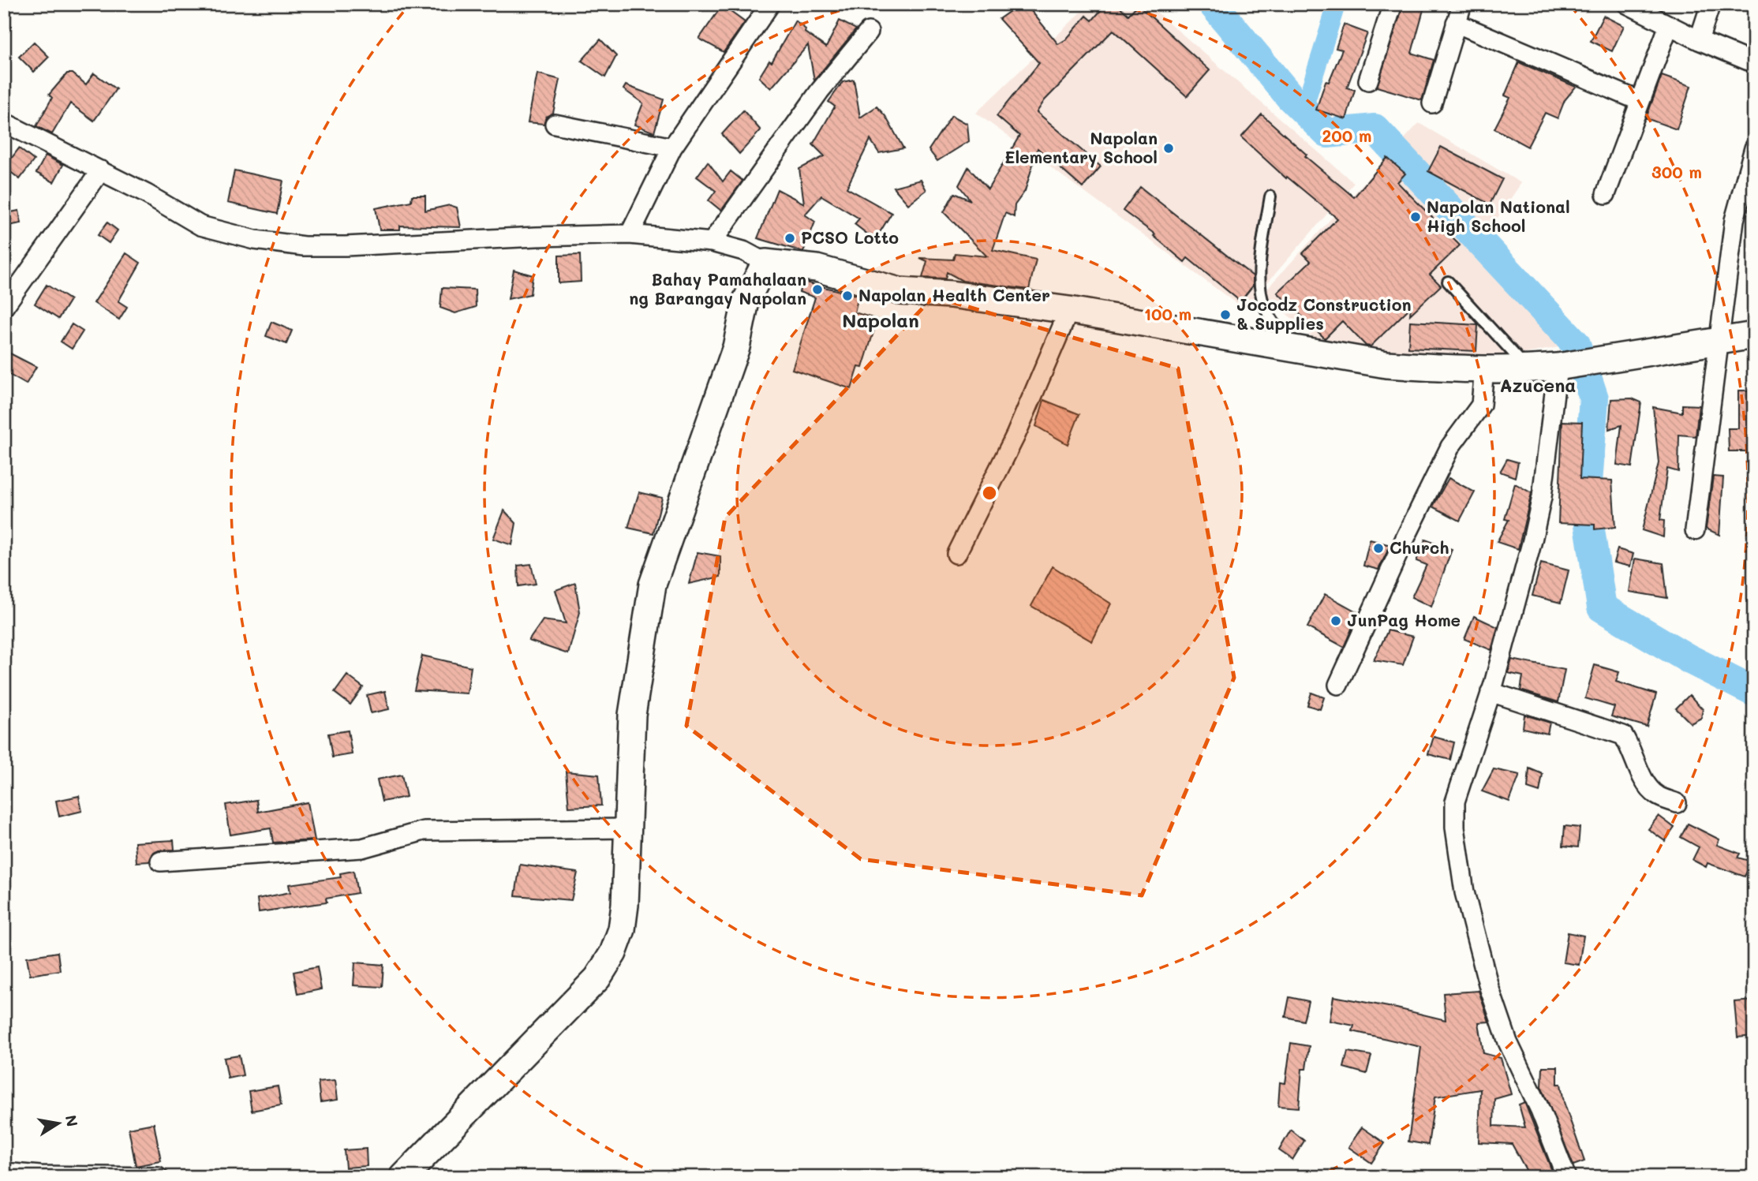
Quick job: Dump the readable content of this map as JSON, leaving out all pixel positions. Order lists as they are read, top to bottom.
{
  "districts": ["Napolan", "Azucena"],
  "places": [
    "Napolan Elementary School",
    "Napolan National High School",
    "PCSO Lotto",
    "Bahay Pamahalaan ng Barangay Napolan",
    "Napolan Health Center",
    "Jocodz Construction & Supplies",
    "Church",
    "JunPag Home"
  ],
  "north": "right",
  "rings": ["200 m", "300 m", "100 m"]
}
